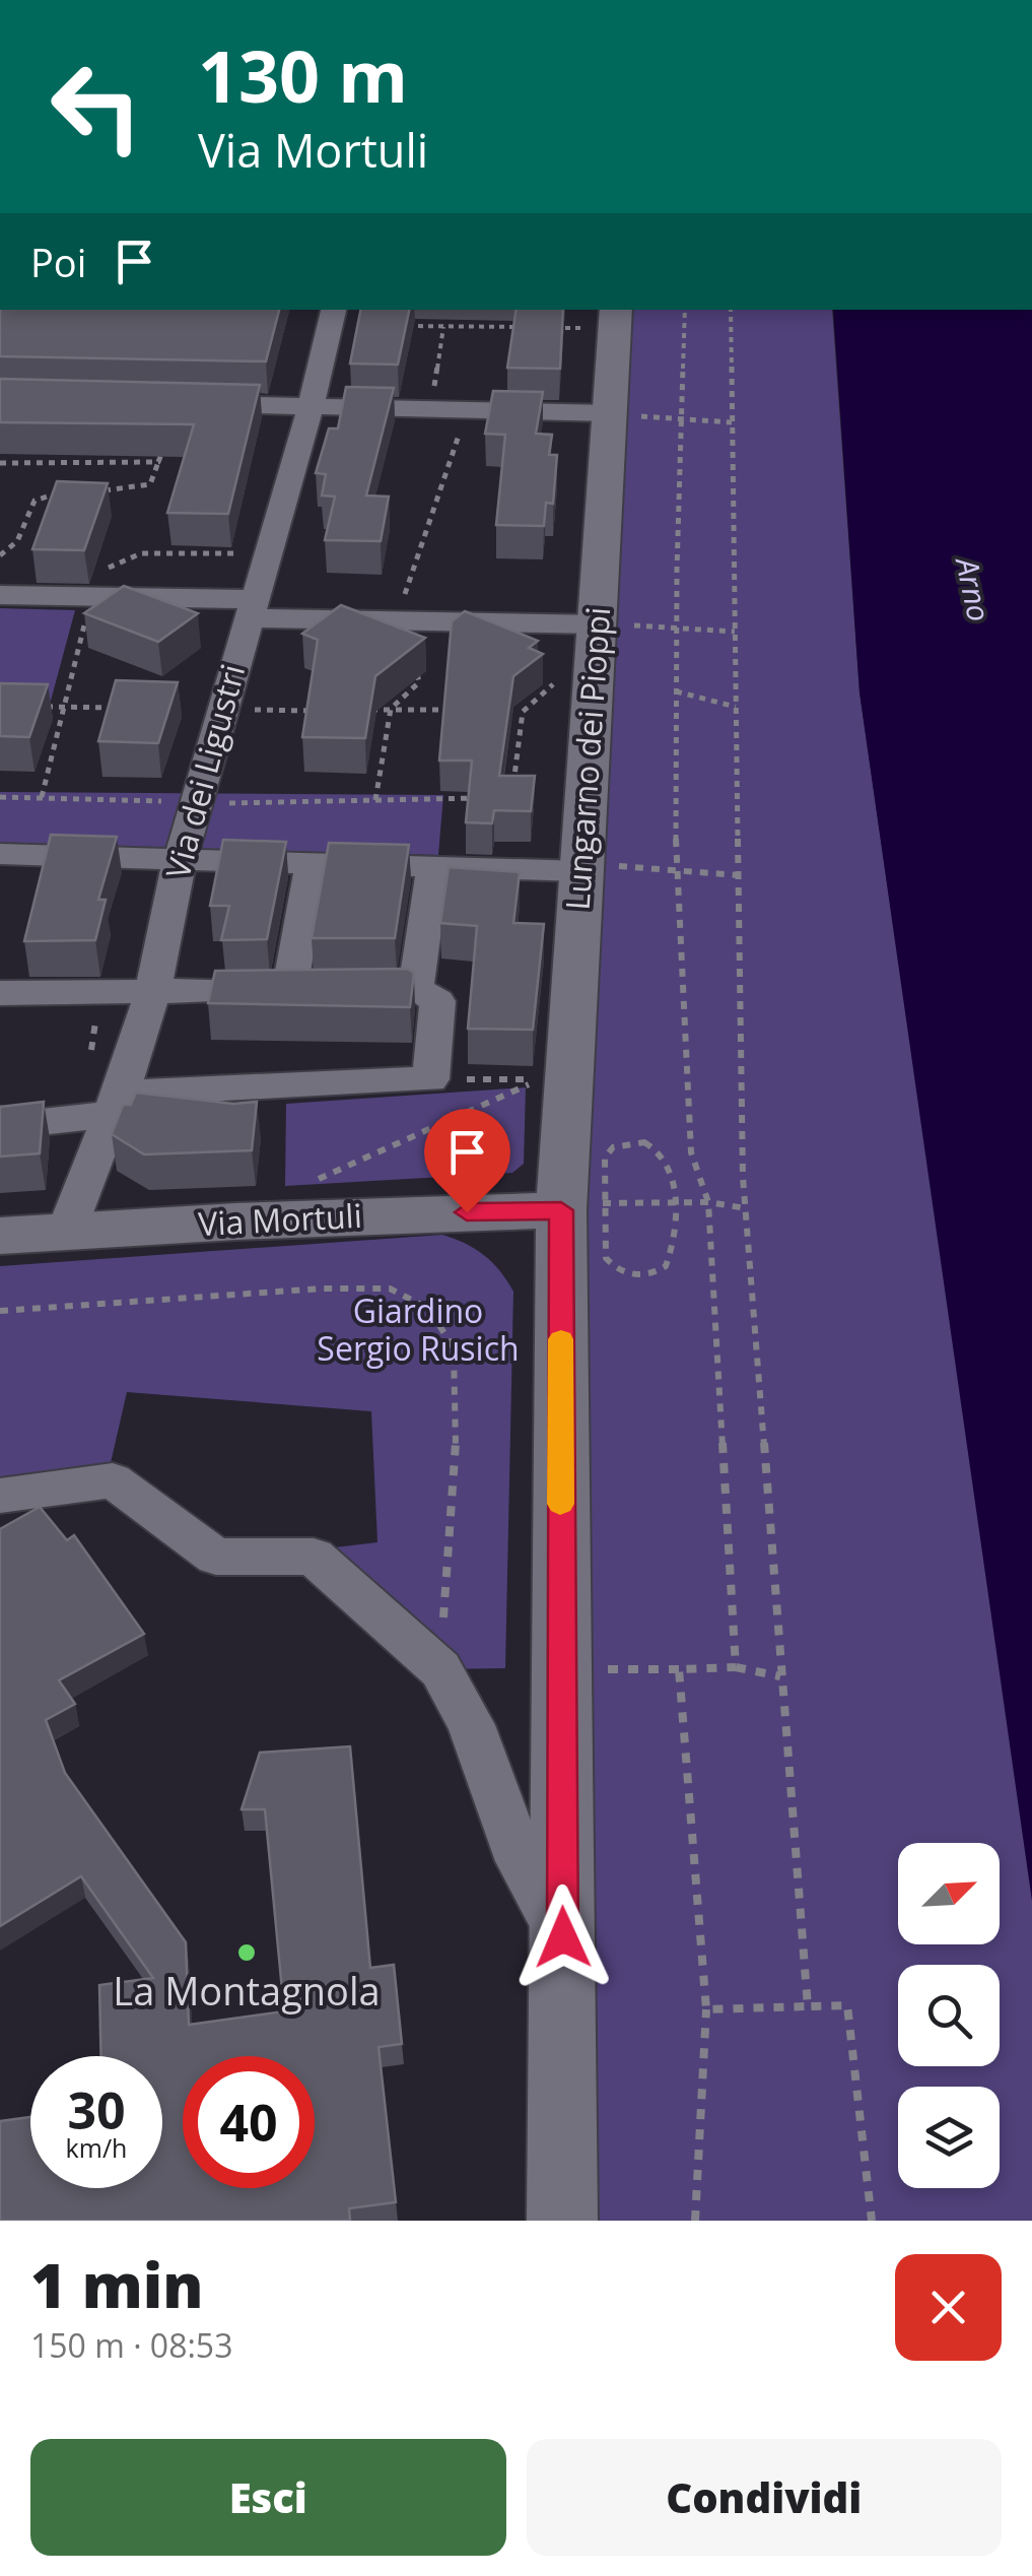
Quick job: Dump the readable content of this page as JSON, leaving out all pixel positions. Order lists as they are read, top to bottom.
{
  "streets": {
    "street": ["Lungarno dei Pioppi", "Via dei Ligustri", "Via Mortuli"]
  },
  "crossings": [
    ["Lungarno dei Pioppi", "Via Mortuli"],
    ["Via dei Ligustri", "Via Mortuli"]
  ],
  "water": ["Arno"],
  "parks": ["Giardino Sergio Rusich"],
  "places": ["La Montagnola"],
  "north": "top right",
  "page": {
    "turn": ["130 m", "Via Mortuli"],
    "then": "Poi",
    "speed": "30 km/h",
    "limit": "40",
    "heading": ["1 min", "150 m · 08:53"],
    "buttons": ["Esci", "Condividi"]
  }
}
